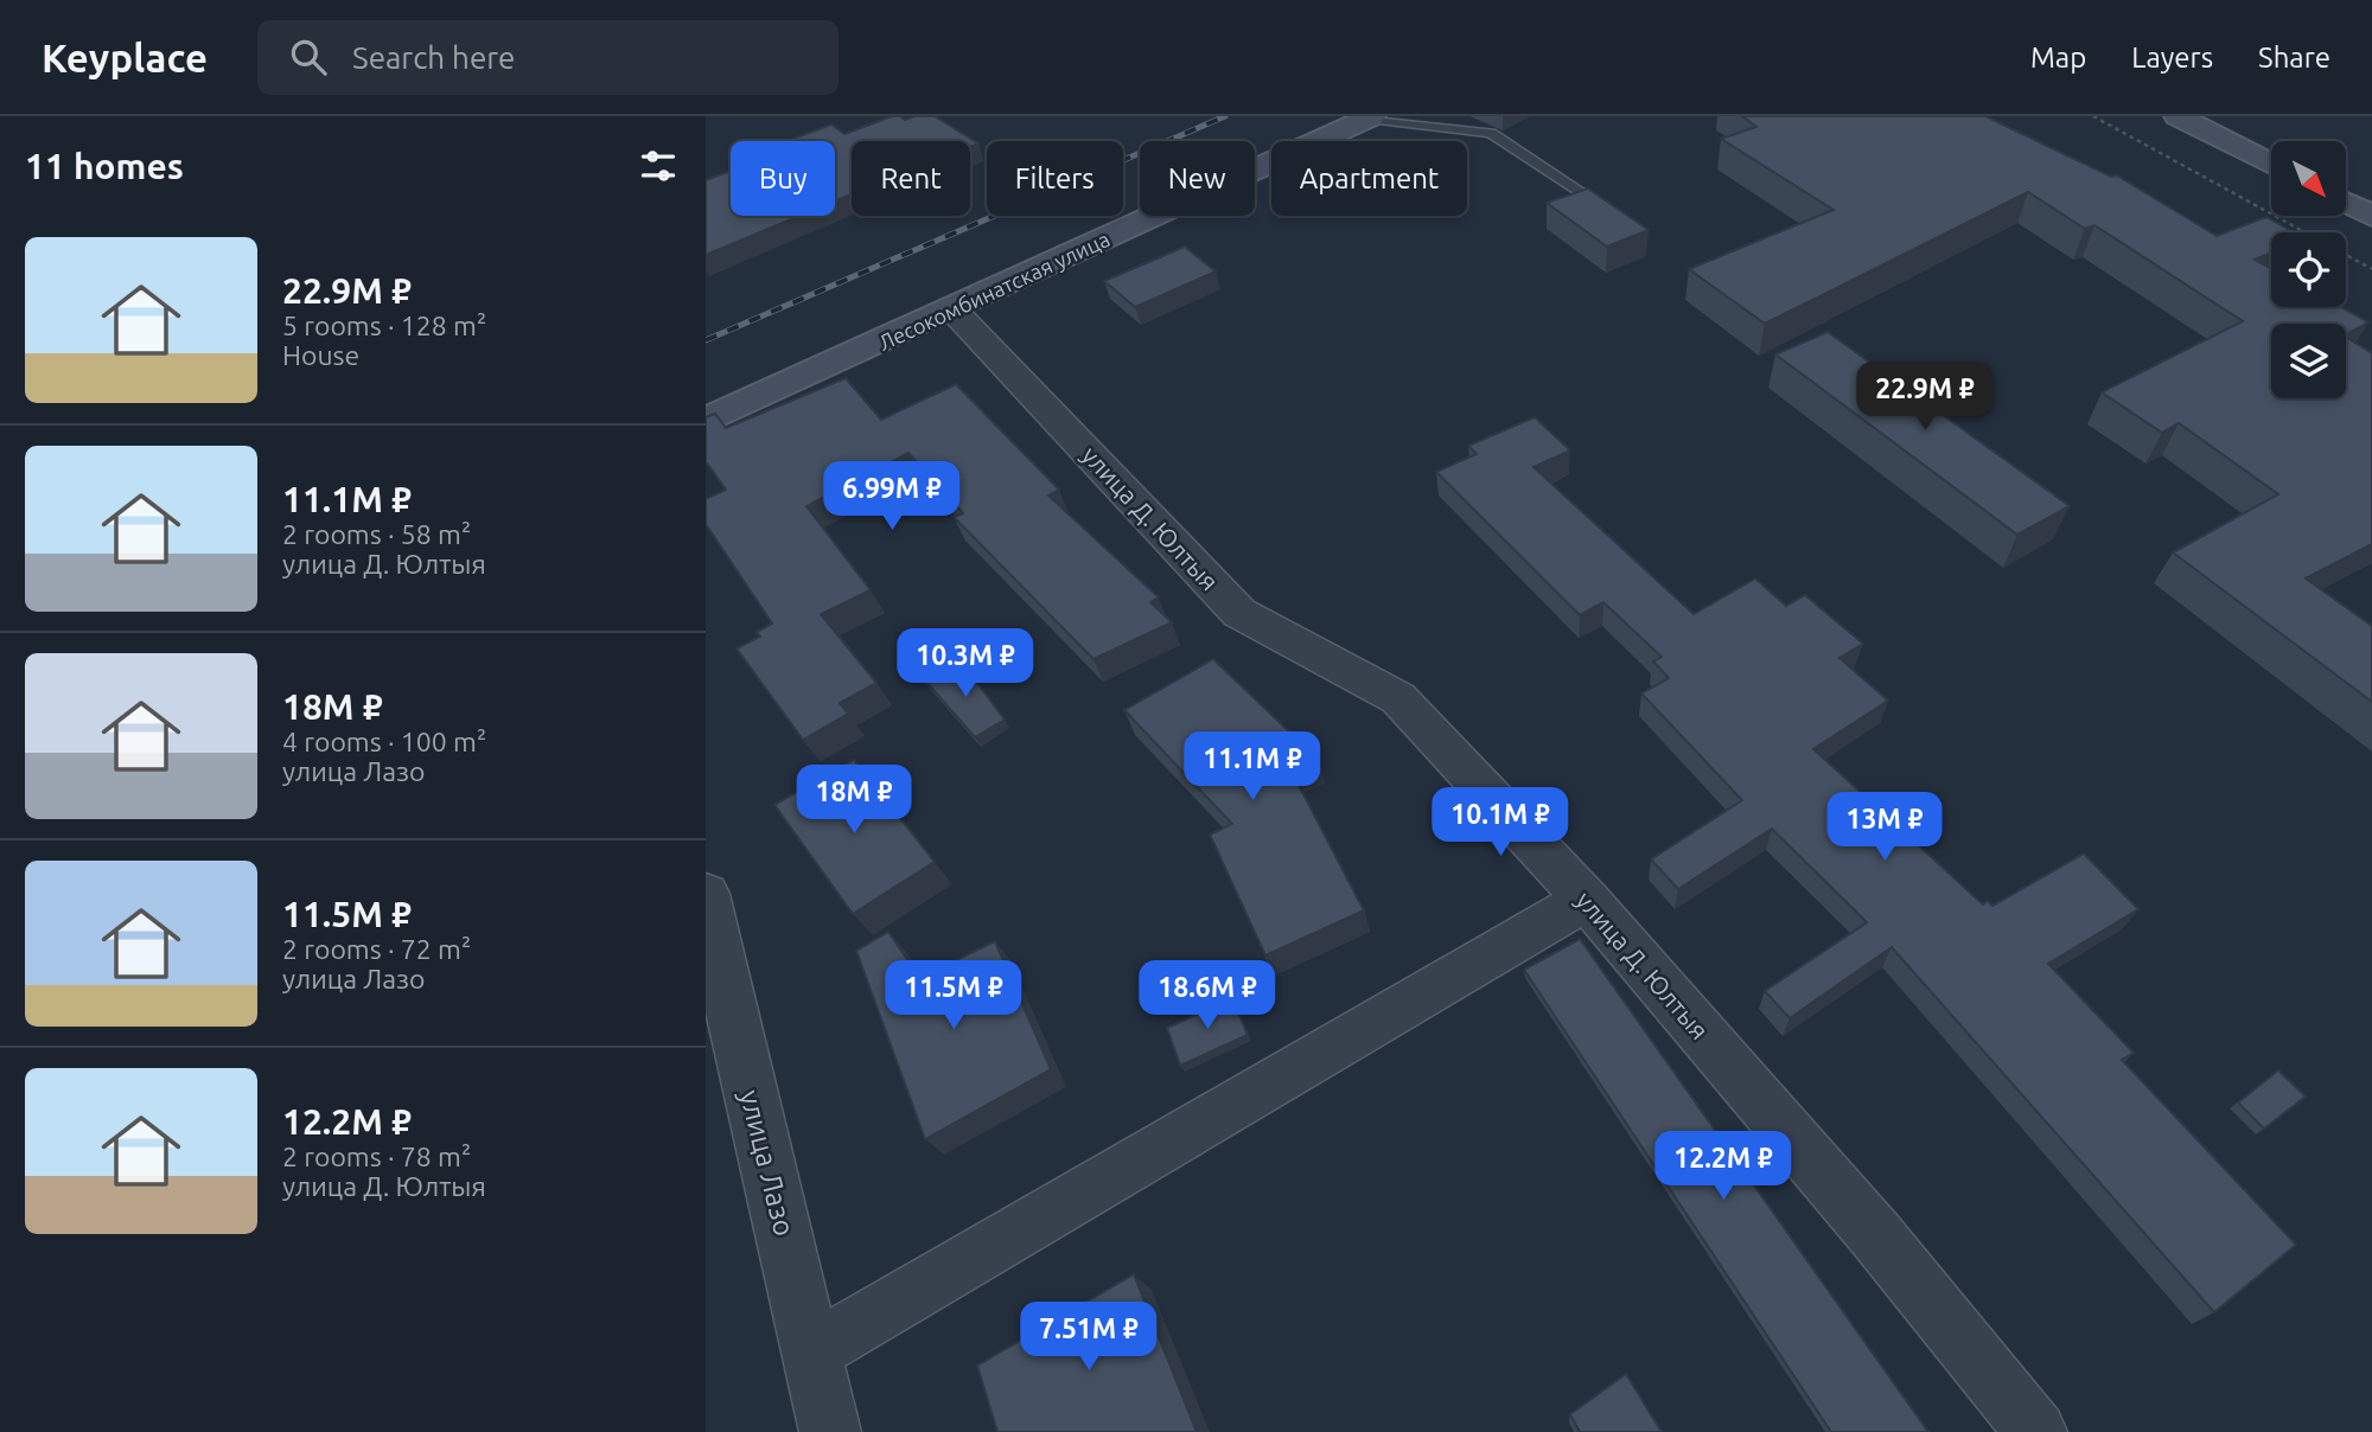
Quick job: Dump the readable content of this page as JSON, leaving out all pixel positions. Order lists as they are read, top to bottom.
{
  "streets": {
    "main road": ["Лесокомбинатская улица"],
    "street": ["улица Д. Юлтыя", "улица Лазо"]
  },
  "crossings": [
    ["Лесокомбинатская улица", "улица Д. Юлтыя"]
  ],
  "north": "bottom right",
  "page": {
    "header": "Keyplace",
    "search": "Search here",
    "nav": ["Map", "Layers", "Share"],
    "heading": "11 homes",
    "chip": [
      "Buy",
      "Rent",
      "Filters",
      "New",
      "Apartment"
    ],
    "list": [
      {
        "name": "22.9M ₽",
        "note": "5 rooms · 128 m² · House"
      },
      {
        "name": "11.1M ₽",
        "note": "2 rooms · 58 m² · улица Д. Юлтыя"
      },
      {
        "name": "18M ₽",
        "note": "4 rooms · 100 m² · улица Лазо"
      },
      {
        "name": "11.5M ₽",
        "note": "2 rooms · 72 m² · улица Лазо"
      },
      {
        "name": "12.2M ₽",
        "note": "2 rooms · 78 m² · улица Д. Юлтыя"
      }
    ],
    "price": [
      "22.9M ₽",
      "6.99M ₽",
      "10.3M ₽",
      "11.1M ₽",
      "18M ₽",
      "10.1M ₽",
      "13M ₽",
      "11.5M ₽",
      "18.6M ₽",
      "12.2M ₽",
      "7.51M ₽"
    ]
  }
}
